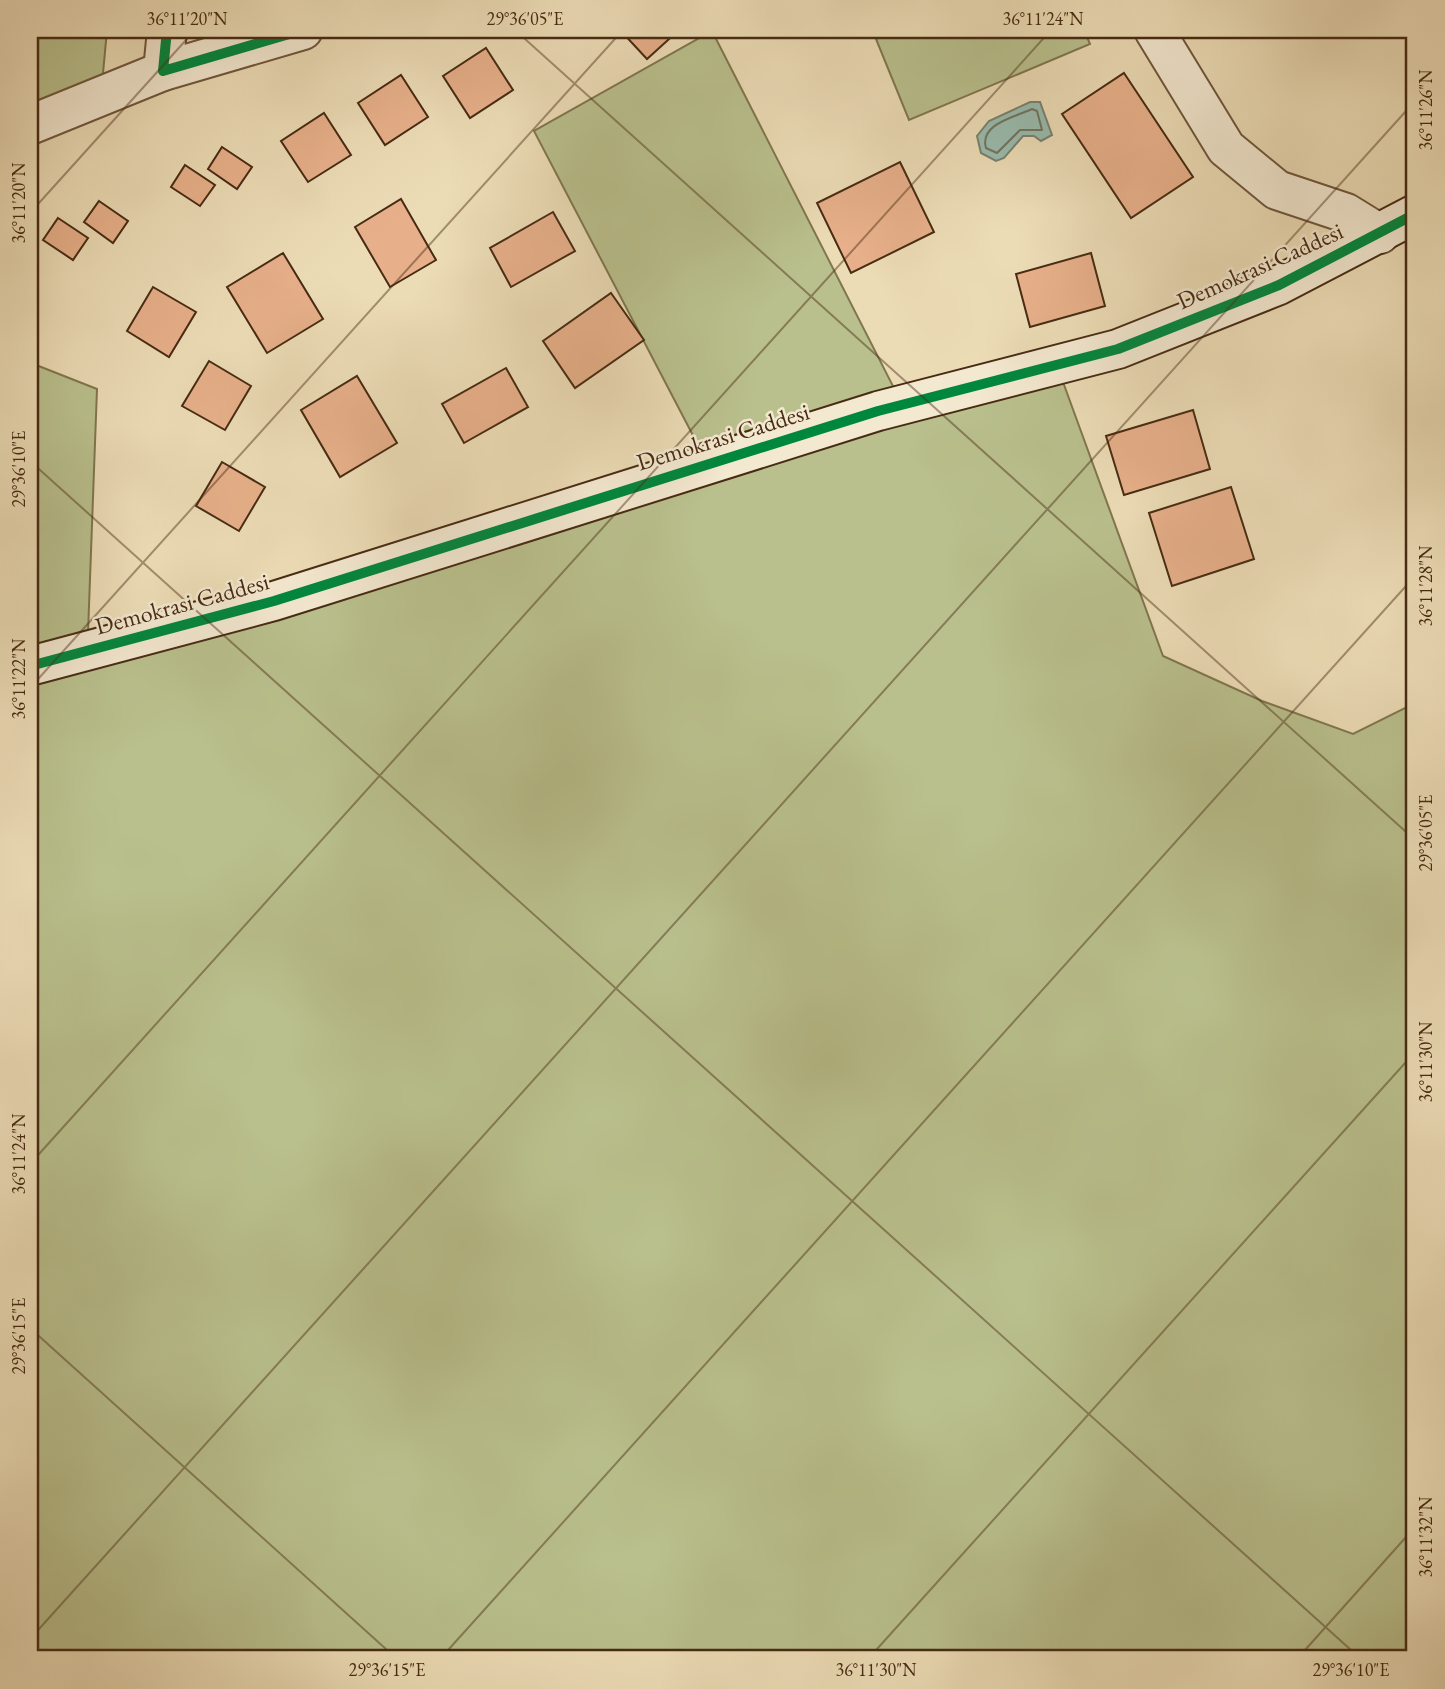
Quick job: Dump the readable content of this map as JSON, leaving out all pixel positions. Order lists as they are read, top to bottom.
{
  "streets": {
    "street": ["Demokrasi Caddesi"]
  },
  "coordinates": [
    "36°11'20\"N",
    "29°36'05\"E",
    "36°11'24\"N",
    "36°11'26\"N",
    "29°36'10\"E",
    "36°11'28\"N",
    "36°11'22\"N",
    "36°11'30\"N",
    "29°36'15\"E",
    "36°11'32\"N"
  ]
}
